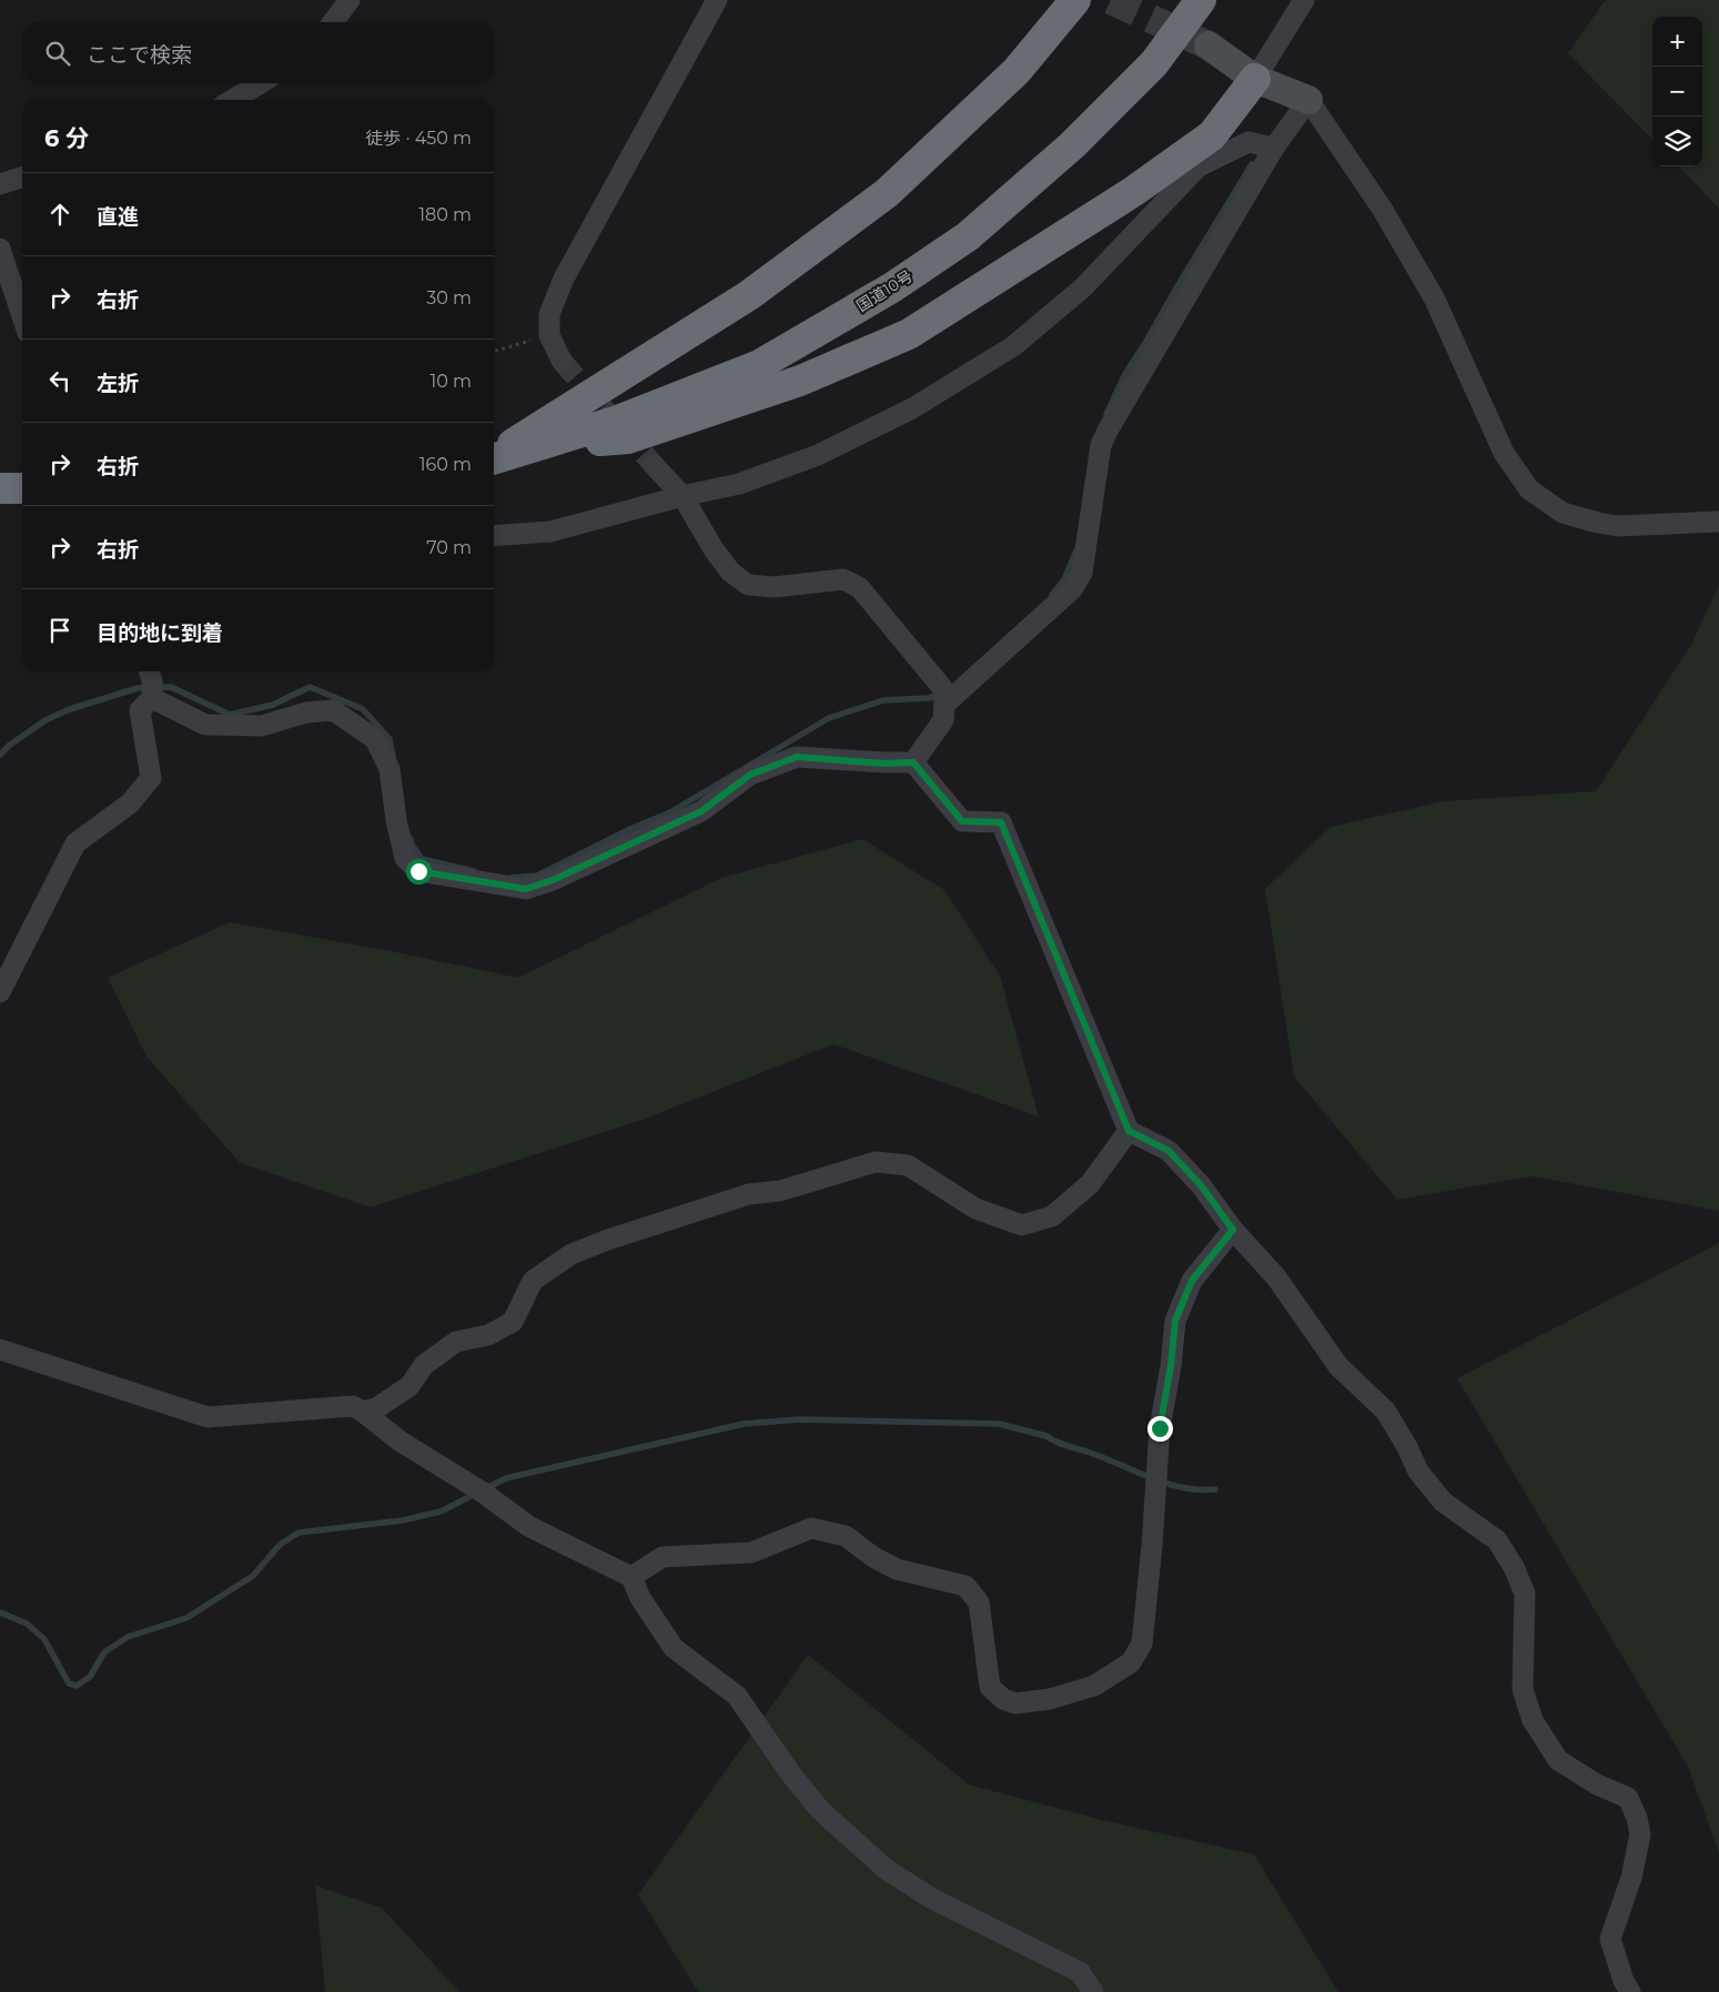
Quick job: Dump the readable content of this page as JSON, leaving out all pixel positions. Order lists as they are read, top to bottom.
{
  "streets": {
    "highway": ["国道10号"]
  },
  "page": {
    "map_buttons": ["+", "−"],
    "search": "ここで検索",
    "heading": ["6 分", "徒歩 · 450 m"],
    "list": [
      ["直進", "180 m"],
      ["右折", "30 m"],
      ["左折", "10 m"],
      ["右折", "160 m"],
      ["右折", "70 m"],
      "目的地に到着"
    ]
  }
}
